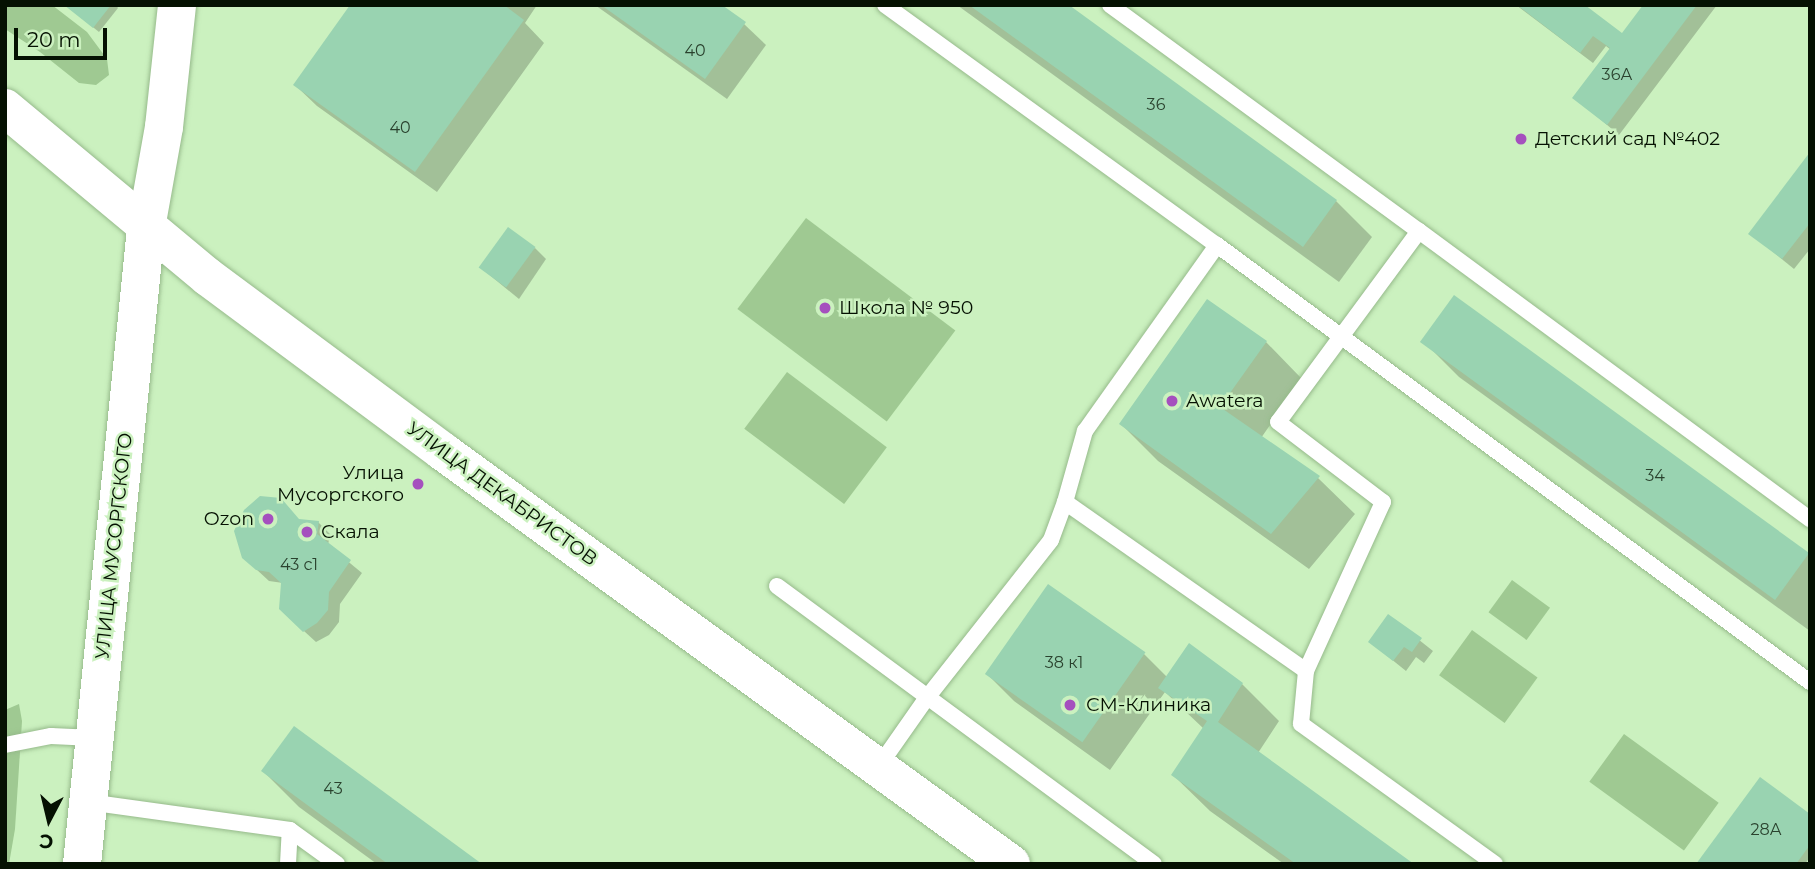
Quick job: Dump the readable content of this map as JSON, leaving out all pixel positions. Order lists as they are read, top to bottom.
{
  "streets": {
    "main road": ["УЛИЦА ДЕКАБРИСТОВ", "УЛИЦА МУСОРГСКОГО"]
  },
  "crossings": [
    ["УЛИЦА ДЕКАБРИСТОВ", "УЛИЦА МУСОРГСКОГО"]
  ],
  "places": [
    "Детский сад №402",
    "Школа № 950",
    "Awatera",
    "Улица Мусоргского",
    "Ozon",
    "Скала",
    "СМ-Клиника"
  ],
  "house_numbers": [
    "40",
    "36А",
    "36",
    "40",
    "34",
    "43 с1",
    "38 к1",
    "43",
    "28А"
  ],
  "scale_bar": "20 m",
  "north": "bottom"
}
